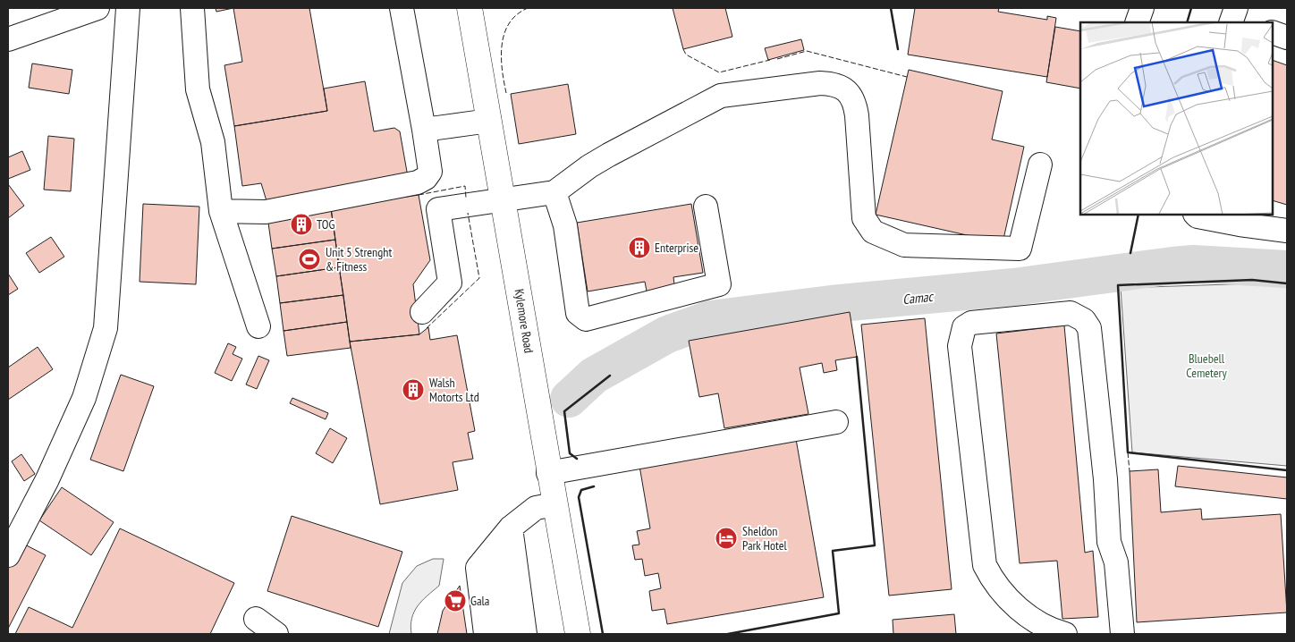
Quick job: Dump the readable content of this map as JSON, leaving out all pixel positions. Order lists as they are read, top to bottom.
{
  "streets": {
    "main road": ["Kylemore Road"]
  },
  "water": ["Camac"],
  "parks": ["Bluebell Cemetery"],
  "places": {
    "building": ["TOG", "Enterprise", "Walsh Motorts Ltd"],
    "sports": ["Unit 5 Strenght & Fitness"],
    "hotel": ["Sheldon Park Hotel"],
    "supermarket": ["Gala"]
  }
}
